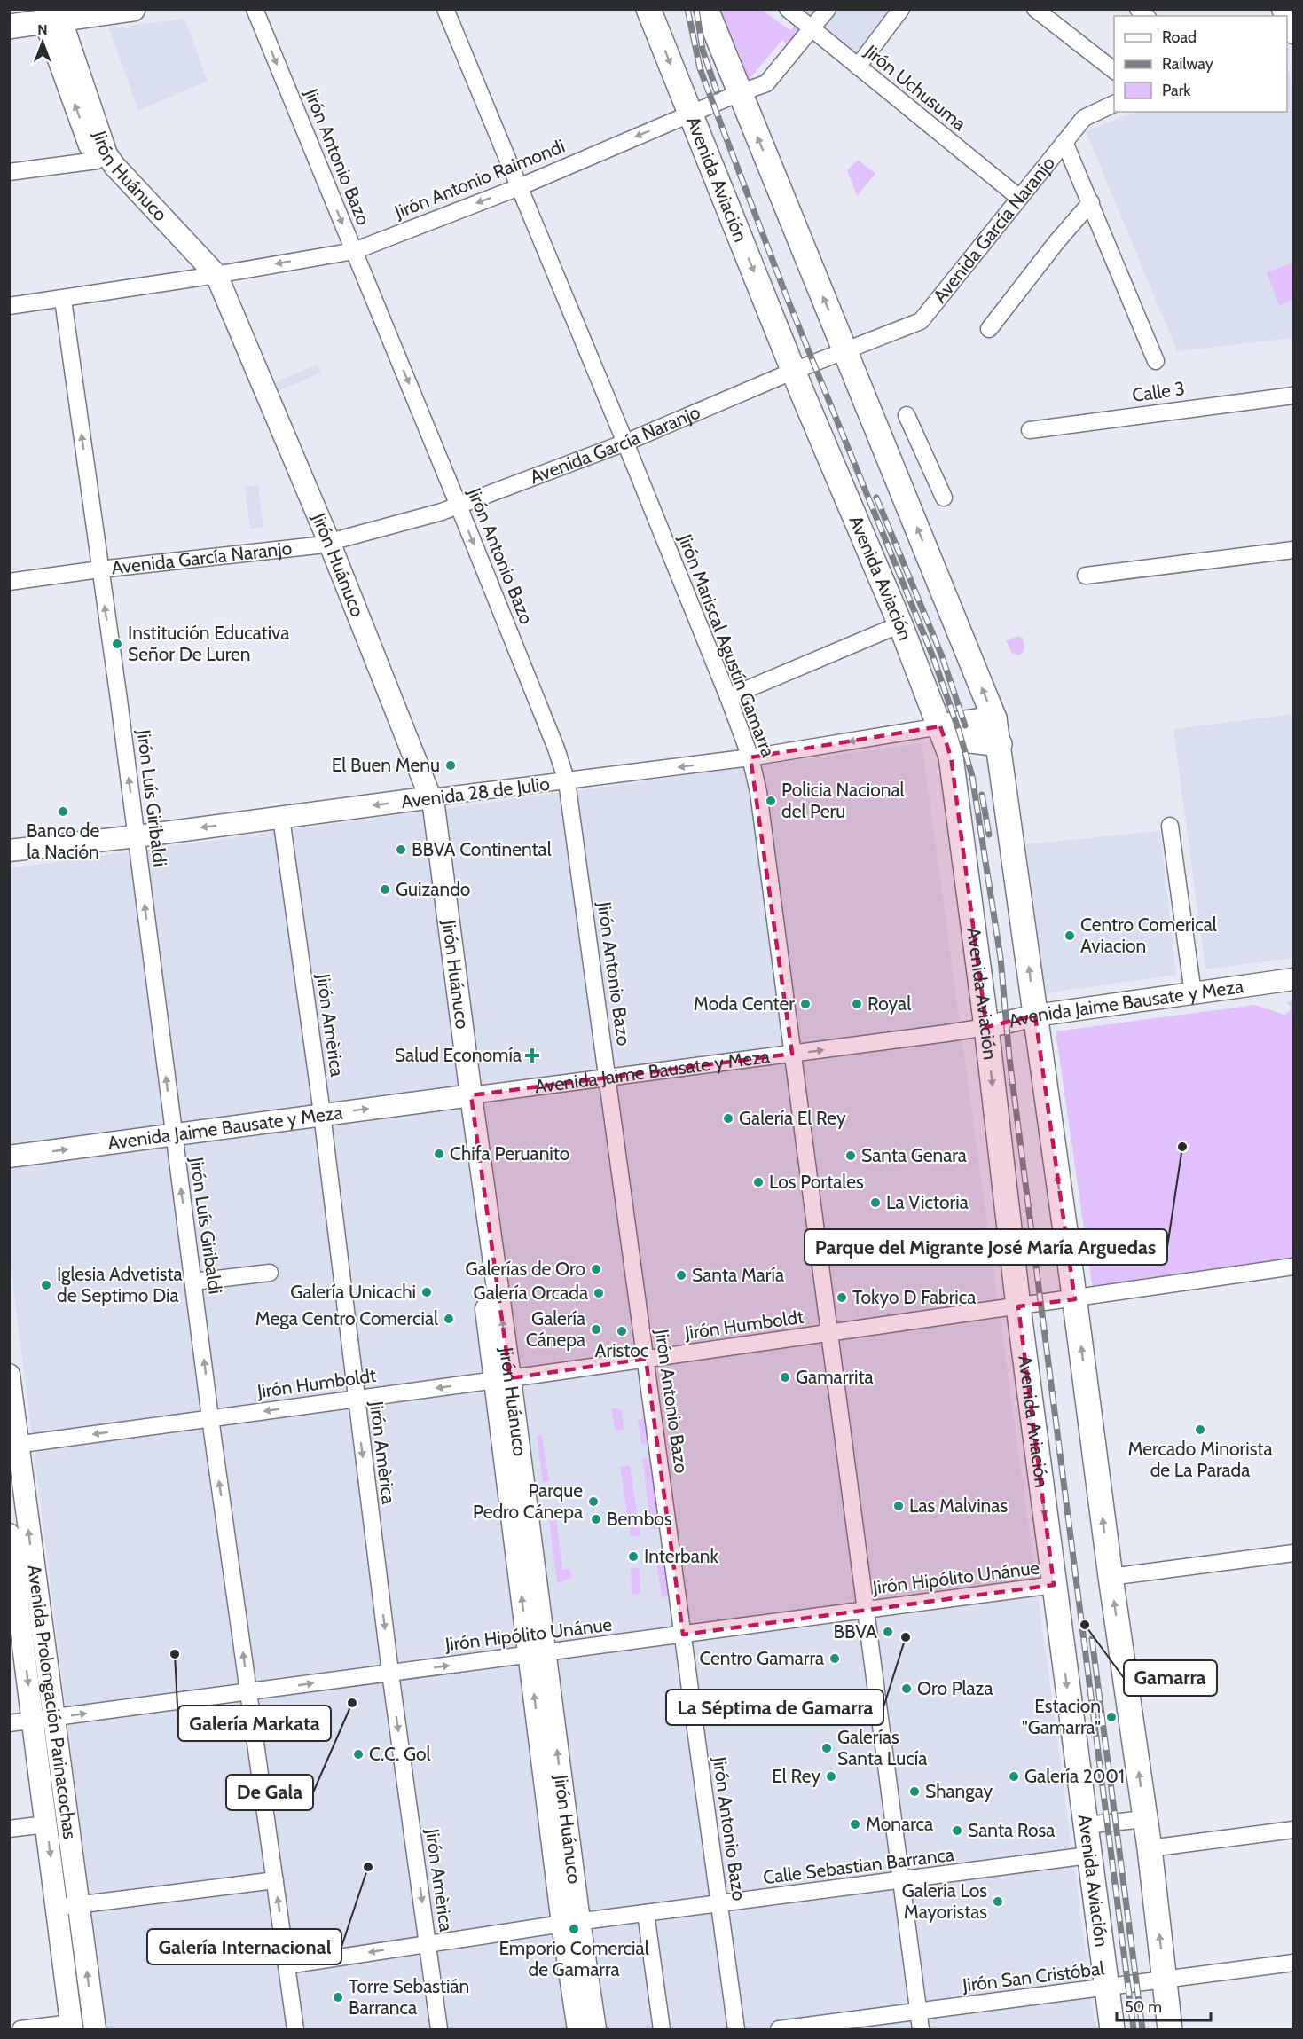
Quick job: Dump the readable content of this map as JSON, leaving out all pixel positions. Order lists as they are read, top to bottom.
{
  "streets": {
    "main road": ["Avenida Aviación", "Avenida 28 de Julio"],
    "street": [
      "Jirón Uchusuma",
      "Jirón Antonio Bazo",
      "Jirón Huánuco",
      "Jirón Antonio Raimondi",
      "Avenida García Naranjo",
      "Calle 3",
      "Jirón Mariscal Agustín Gamarra",
      "Jirón Luís Giribaldi",
      "Avenida Jaime Bausate y Meza",
      "Jirón Amèrica",
      "Jirón Humboldt",
      "Jirón Hipólito Unánue",
      "Avenida Prolongación Parinacochas",
      "Calle Sebastian Barranca",
      "Jirón San Cristóbal"
    ]
  },
  "crossings": [
    ["Jirón Uchusuma", "Jirón Antonio Raimondi"],
    ["Jirón Uchusuma", "Avenida García Naranjo"],
    ["Jirón Antonio Bazo", "Jirón Antonio Raimondi"],
    ["Jirón Antonio Bazo", "Avenida García Naranjo"],
    ["Jirón Antonio Bazo", "Avenida 28 de Julio"],
    ["Jirón Antonio Bazo", "Avenida Jaime Bausate y Meza"],
    ["Jirón Antonio Bazo", "Jirón Humboldt"],
    ["Jirón Antonio Bazo", "Jirón Hipólito Unánue"],
    ["Jirón Antonio Bazo", "Calle Sebastian Barranca"],
    ["Jirón Huánuco", "Jirón Antonio Raimondi"],
    ["Jirón Huánuco", "Avenida García Naranjo"],
    ["Jirón Huánuco", "Avenida 28 de Julio"],
    ["Jirón Huánuco", "Avenida Jaime Bausate y Meza"],
    ["Jirón Huánuco", "Jirón Humboldt"],
    ["Jirón Huánuco", "Jirón Hipólito Unánue"],
    ["Jirón Huánuco", "Calle Sebastian Barranca"],
    ["Jirón Antonio Raimondi", "Avenida Aviación"],
    ["Jirón Antonio Raimondi", "Jirón Mariscal Agustín Gamarra"],
    ["Jirón Antonio Raimondi", "Jirón Luís Giribaldi"],
    ["Avenida Aviación", "Avenida García Naranjo"],
    ["Avenida Aviación", "Avenida 28 de Julio"],
    ["Avenida Aviación", "Avenida Jaime Bausate y Meza"],
    ["Avenida Aviación", "Jirón Humboldt"],
    ["Avenida Aviación", "Jirón Hipólito Unánue"],
    ["Avenida Aviación", "Calle Sebastian Barranca"],
    ["Avenida Aviación", "Jirón San Cristóbal"],
    ["Avenida García Naranjo", "Jirón Mariscal Agustín Gamarra"],
    ["Avenida García Naranjo", "Jirón Luís Giribaldi"],
    ["Jirón Mariscal Agustín Gamarra", "Avenida 28 de Julio"],
    ["Jirón Mariscal Agustín Gamarra", "Avenida Jaime Bausate y Meza"],
    ["Jirón Mariscal Agustín Gamarra", "Jirón Humboldt"],
    ["Jirón Mariscal Agustín Gamarra", "Jirón Hipólito Unánue"],
    ["Jirón Mariscal Agustín Gamarra", "Calle Sebastian Barranca"],
    ["Jirón Mariscal Agustín Gamarra", "Jirón San Cristóbal"],
    ["Avenida 28 de Julio", "Jirón Luís Giribaldi"],
    ["Avenida 28 de Julio", "Jirón Amèrica"],
    ["Jirón Luís Giribaldi", "Avenida Jaime Bausate y Meza"],
    ["Jirón Luís Giribaldi", "Jirón Humboldt"],
    ["Jirón Luís Giribaldi", "Jirón Hipólito Unánue"],
    ["Jirón Luís Giribaldi", "Calle Sebastian Barranca"],
    ["Avenida Jaime Bausate y Meza", "Jirón Amèrica"],
    ["Jirón Amèrica", "Jirón Humboldt"],
    ["Jirón Amèrica", "Jirón Hipólito Unánue"],
    ["Jirón Amèrica", "Calle Sebastian Barranca"],
    ["Jirón Humboldt", "Avenida Prolongación Parinacochas"],
    ["Jirón Hipólito Unánue", "Avenida Prolongación Parinacochas"]
  ],
  "one_way": [
    "Jirón Antonio Bazo",
    "Jirón Huánuco",
    "Jirón Antonio Raimondi",
    "Avenida 28 de Julio",
    "Jirón Luís Giribaldi",
    "Avenida Jaime Bausate y Meza",
    "Jirón Amèrica",
    "Jirón Humboldt",
    "Jirón Hipólito Unánue"
  ],
  "places": {
    "other": [
      "Institución Educativa Señor De Luren",
      "El Buen Menu",
      "Policia Nacional del Peru",
      "Banco de la Nación",
      "BBVA Continental",
      "Guizando",
      "Centro Comerical Aviacion",
      "Moda Center",
      "Royal",
      "Galería El Rey",
      "Parque del Migrante José María Arguedas",
      "Chifa Peruanito",
      "Santa Genara",
      "Los Portales",
      "La Victoria",
      "Galerías de Oro",
      "Santa María",
      "Iglesia Advetista de Septimo Dia",
      "Galería Unicachi",
      "Galería Orcada",
      "Tokyo D Fabrica",
      "Mega Centro Comercial",
      "Galería Cánepa",
      "Aristoc",
      "Gamarrita",
      "Mercado Minorista de La Parada",
      "Parque Pedro Cánepa",
      "Las Malvinas",
      "Bembos",
      "Interbank",
      "Gamarra",
      "BBVA",
      "La Séptima de Gamarra",
      "Galería Markata",
      "Centro Gamarra",
      "Oro Plaza",
      "De Gala",
      "Estacion \"Gamarra\"",
      "Galerías Santa Lucía",
      "C.C. Gol",
      "El Rey",
      "Galería 2001",
      "Shangay",
      "Monarca",
      "Santa Rosa",
      "Galería Internacional",
      "Galeria Los Mayoristas",
      "Emporio Comercial de Gamarra",
      "Torre Sebastián Barranca"
    ],
    "health": ["Salud Economía"]
  },
  "legend": ["Road", "Railway", "Park"],
  "scale_bar": "50 m",
  "north": "top"
}
